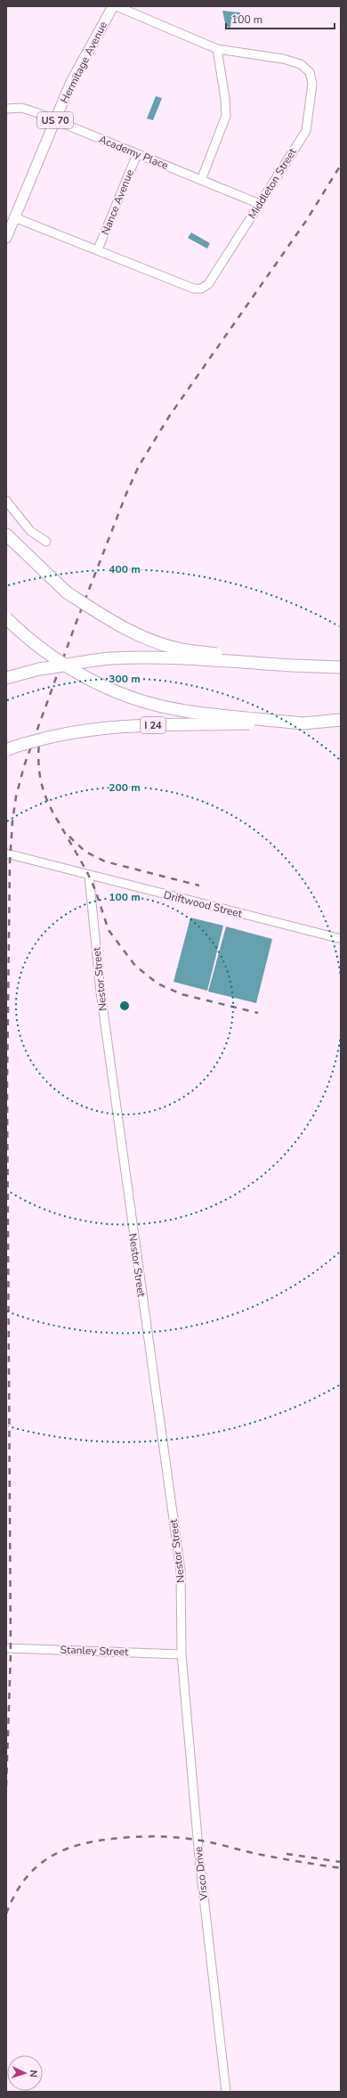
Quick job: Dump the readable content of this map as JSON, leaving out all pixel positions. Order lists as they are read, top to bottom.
{
  "streets": {
    "highway": ["I 24"],
    "main road": ["Hermitage Avenue", "US 70"],
    "street": [
      "Academy Place",
      "Middleton Street",
      "Nance Avenue",
      "Driftwood Street",
      "Nestor Street",
      "Stanley Street",
      "Visco Drive"
    ]
  },
  "crossings": [
    ["Hermitage Avenue", "Academy Place"],
    ["Hermitage Avenue", "Middleton Street"],
    ["Academy Place", "Middleton Street"],
    ["Academy Place", "Nance Avenue"],
    ["Middleton Street", "Nance Avenue"],
    ["Driftwood Street", "Nestor Street"],
    ["Nestor Street", "Stanley Street"],
    ["Nestor Street", "Visco Drive"],
    ["Stanley Street", "Visco Drive"]
  ],
  "scale_bar": "100 m",
  "north": "right",
  "rings": [
    "400 m",
    "300 m",
    "200 m",
    "100 m"
  ]
}
